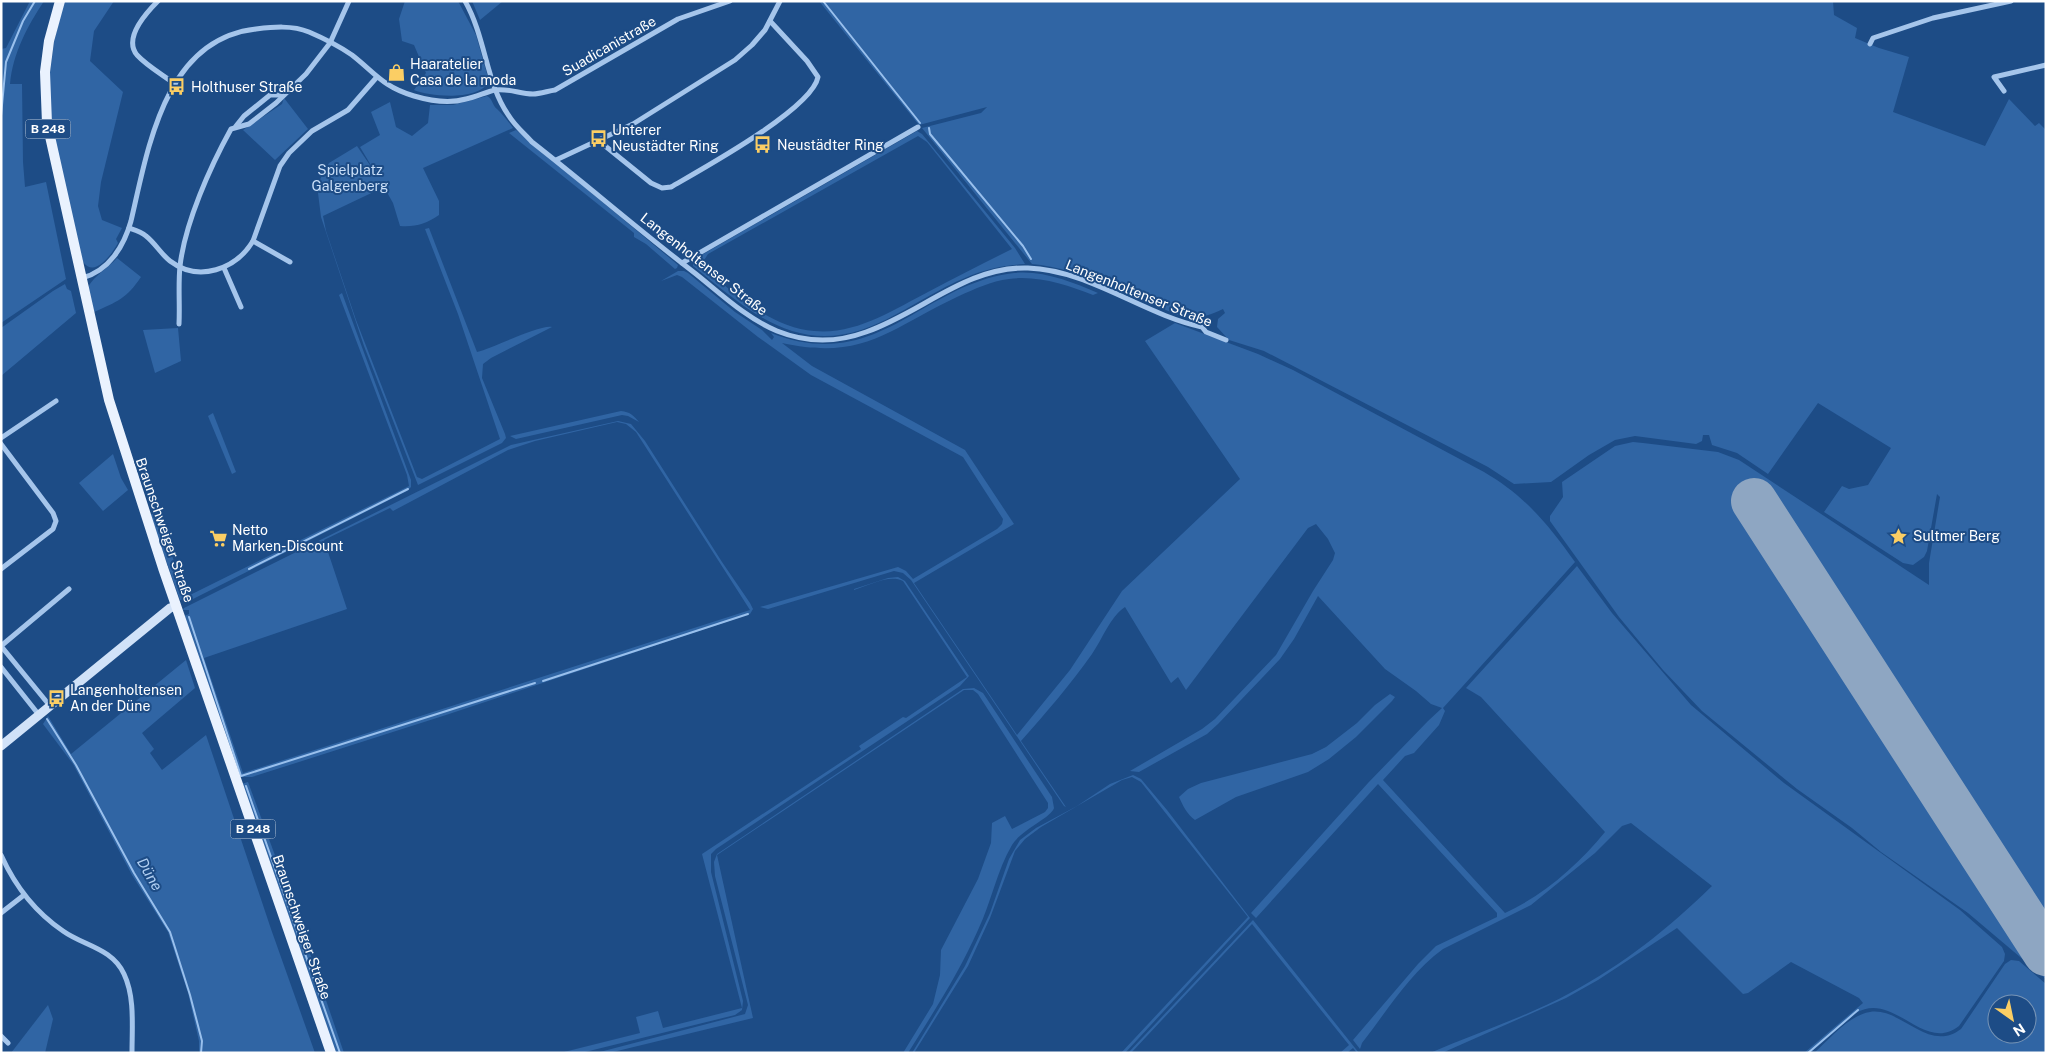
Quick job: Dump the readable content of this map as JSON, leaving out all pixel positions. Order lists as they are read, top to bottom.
{
  "streets": {
    "main road": ["B 248", "Braunschweiger Straße"],
    "street": ["Suadicanistraße", "Langenholtenser Straße"]
  },
  "crossings": [
    ["Suadicanistraße", "Langenholtenser Straße"]
  ],
  "water": ["Düne"],
  "parks": ["Spielplatz Galgenberg"],
  "places": {
    "shop": ["Haaratelier Casa de la moda"],
    "bus stop": [
      "Holthuser Straße",
      "Unterer Neustädter Ring",
      "Neustädter Ring",
      "Langenholtensen An der Düne"
    ],
    "place": ["Sultmer Berg"],
    "supermarket": ["Netto Marken-Discount"]
  },
  "north": "bottom right"
}
